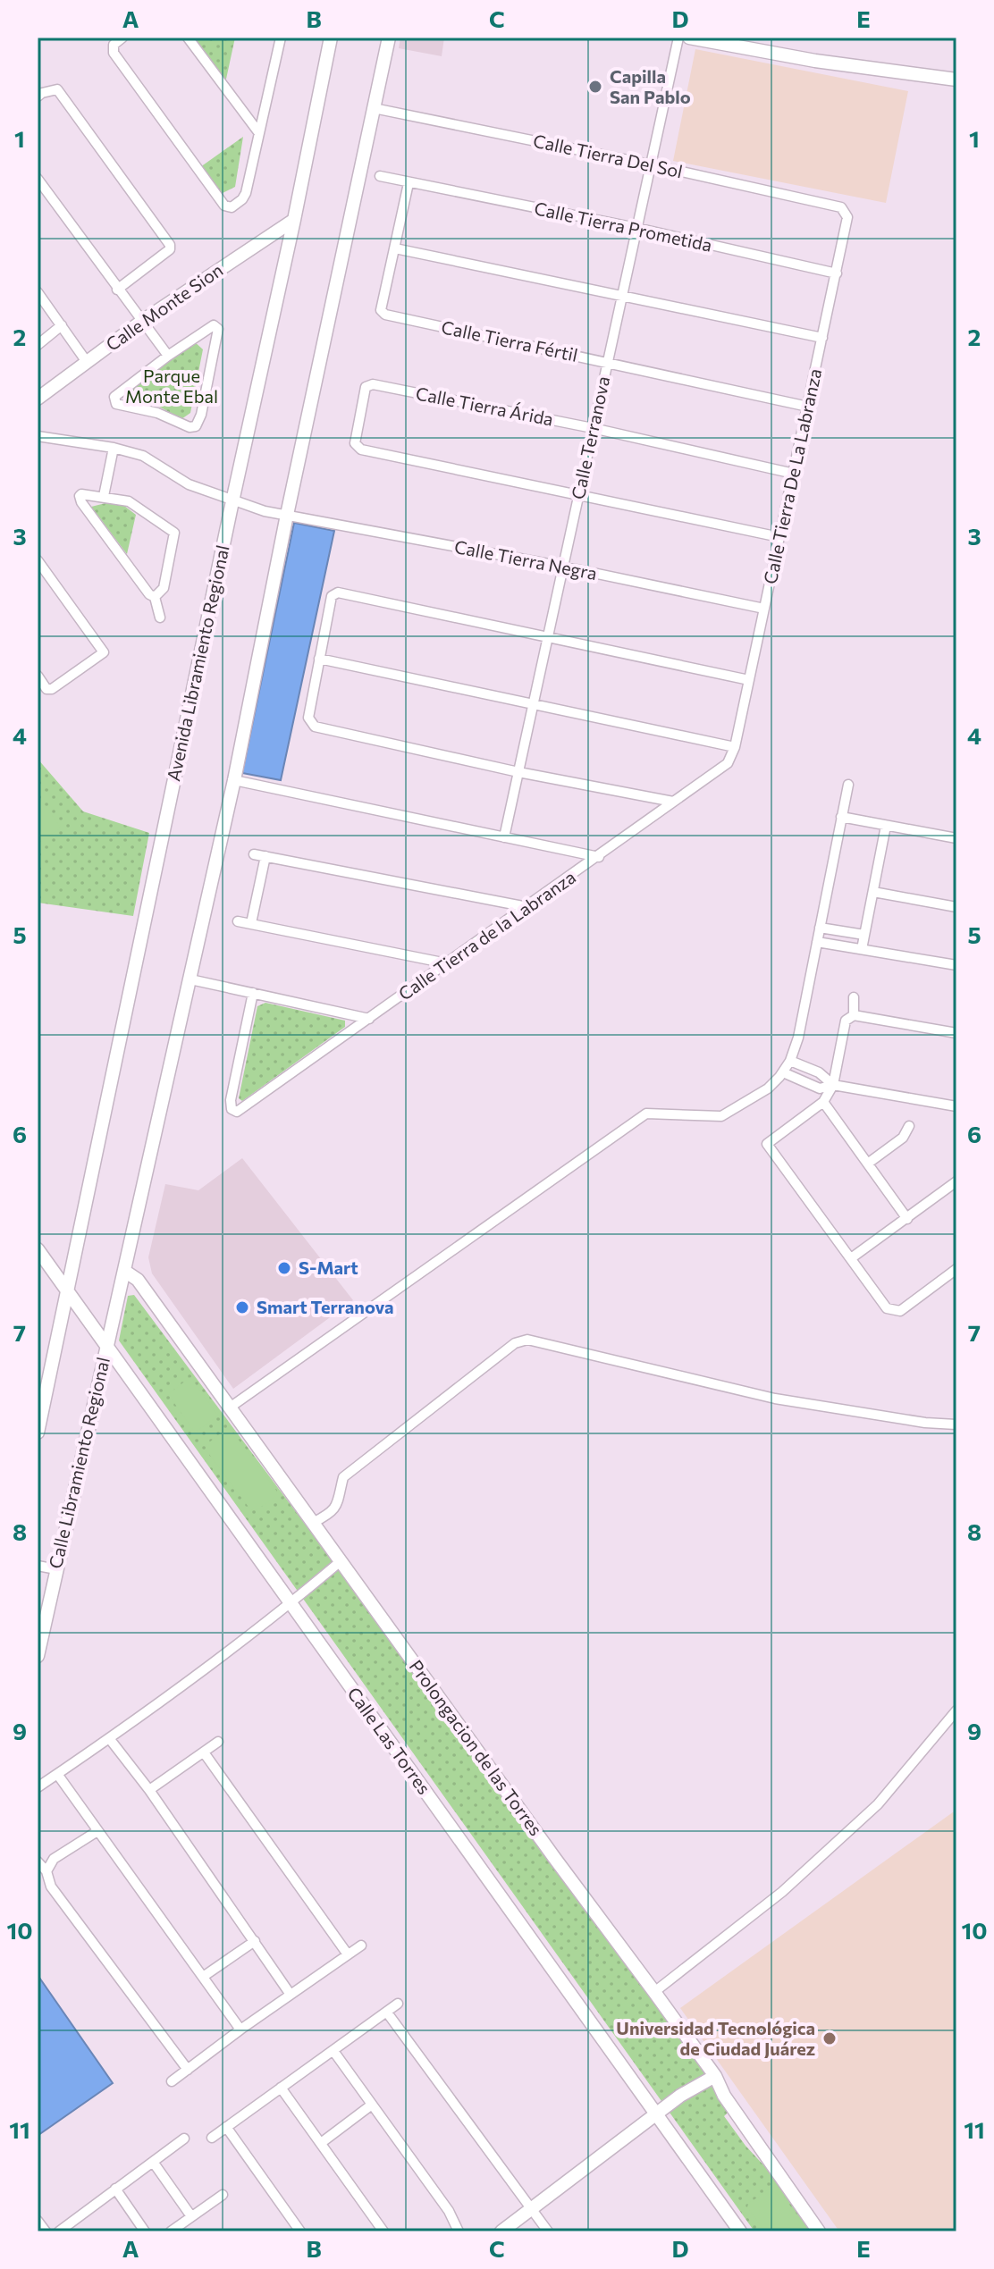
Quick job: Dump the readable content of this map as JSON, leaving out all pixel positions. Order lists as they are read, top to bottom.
{
  "streets": {
    "street": [
      "Calle Tierra Del Sol",
      "Calle Tierra Prometida",
      "Calle Monte Sion",
      "Calle Tierra Fértil",
      "Calle Tierra Árida",
      "Calle Terranova",
      "Calle Tierra De La Labranza",
      "Calle Tierra Negra",
      "Avenida Libramiento Regional",
      "Calle Tierra de la Labranza",
      "Calle Libramiento Regional",
      "Calle Las Torres",
      "Prolongacion de las Torres"
    ]
  },
  "crossings": [
    ["Calle Tierra Del Sol", "Calle Terranova"],
    ["Calle Tierra Del Sol", "Calle Tierra De La Labranza"],
    ["Calle Tierra Prometida", "Calle Terranova"],
    ["Calle Tierra Prometida", "Calle Tierra De La Labranza"],
    ["Calle Monte Sion", "Avenida Libramiento Regional"],
    ["Calle Tierra Fértil", "Calle Terranova"],
    ["Calle Tierra Fértil", "Calle Tierra De La Labranza"],
    ["Calle Tierra Árida", "Calle Terranova"],
    ["Calle Tierra Árida", "Calle Tierra De La Labranza"],
    ["Calle Terranova", "Calle Tierra Negra"],
    ["Calle Tierra De La Labranza", "Calle Tierra Negra"],
    ["Calle Tierra De La Labranza", "Calle Tierra de la Labranza"],
    ["Calle Tierra Negra", "Avenida Libramiento Regional"],
    ["Avenida Libramiento Regional", "Calle Las Torres"],
    ["Calle Libramiento Regional", "Calle Las Torres"],
    ["Calle Libramiento Regional", "Prolongacion de las Torres"]
  ],
  "parks": ["Parque Monte Ebal"],
  "places": [
    "Capilla San Pablo",
    "S-Mart",
    "Smart Terranova",
    "Universidad Tecnológica de Ciudad Juárez"
  ],
  "grid": {
    "columns": [
      "A",
      "B",
      "C",
      "D",
      "E"
    ],
    "rows": [
      "1",
      "2",
      "3",
      "4",
      "5",
      "6",
      "7",
      "8",
      "9",
      "10",
      "11"
    ]
  }
}
